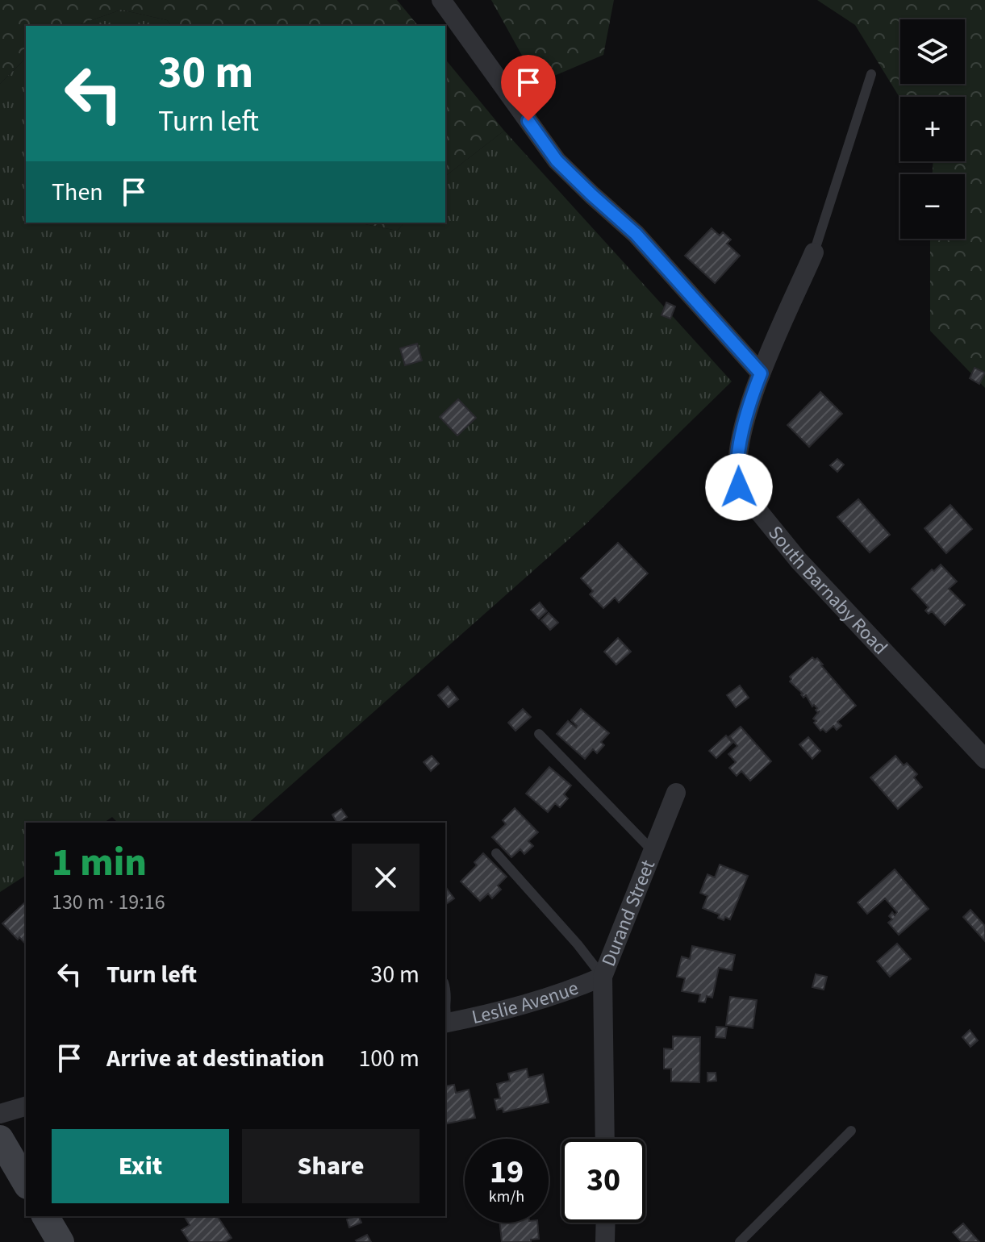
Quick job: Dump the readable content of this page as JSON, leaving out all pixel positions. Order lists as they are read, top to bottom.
{
  "streets": {
    "street": ["South Barnaby Road", "Durand Street", "Leslie Avenue"]
  },
  "crossings": [
    ["Durand Street", "Leslie Avenue"]
  ],
  "page": {
    "map_buttons": ["+", "−"],
    "turn": ["30 m", "Turn left"],
    "then": "Then",
    "heading": ["1 min", "130 m · 19:16"],
    "list": [
      {
        "name": "Turn left",
        "value": "30 m"
      },
      {
        "name": "Arrive at destination",
        "value": "100 m"
      }
    ],
    "buttons": ["Exit", "Share"],
    "speed": "19 km/h",
    "limit": "30"
  }
}
